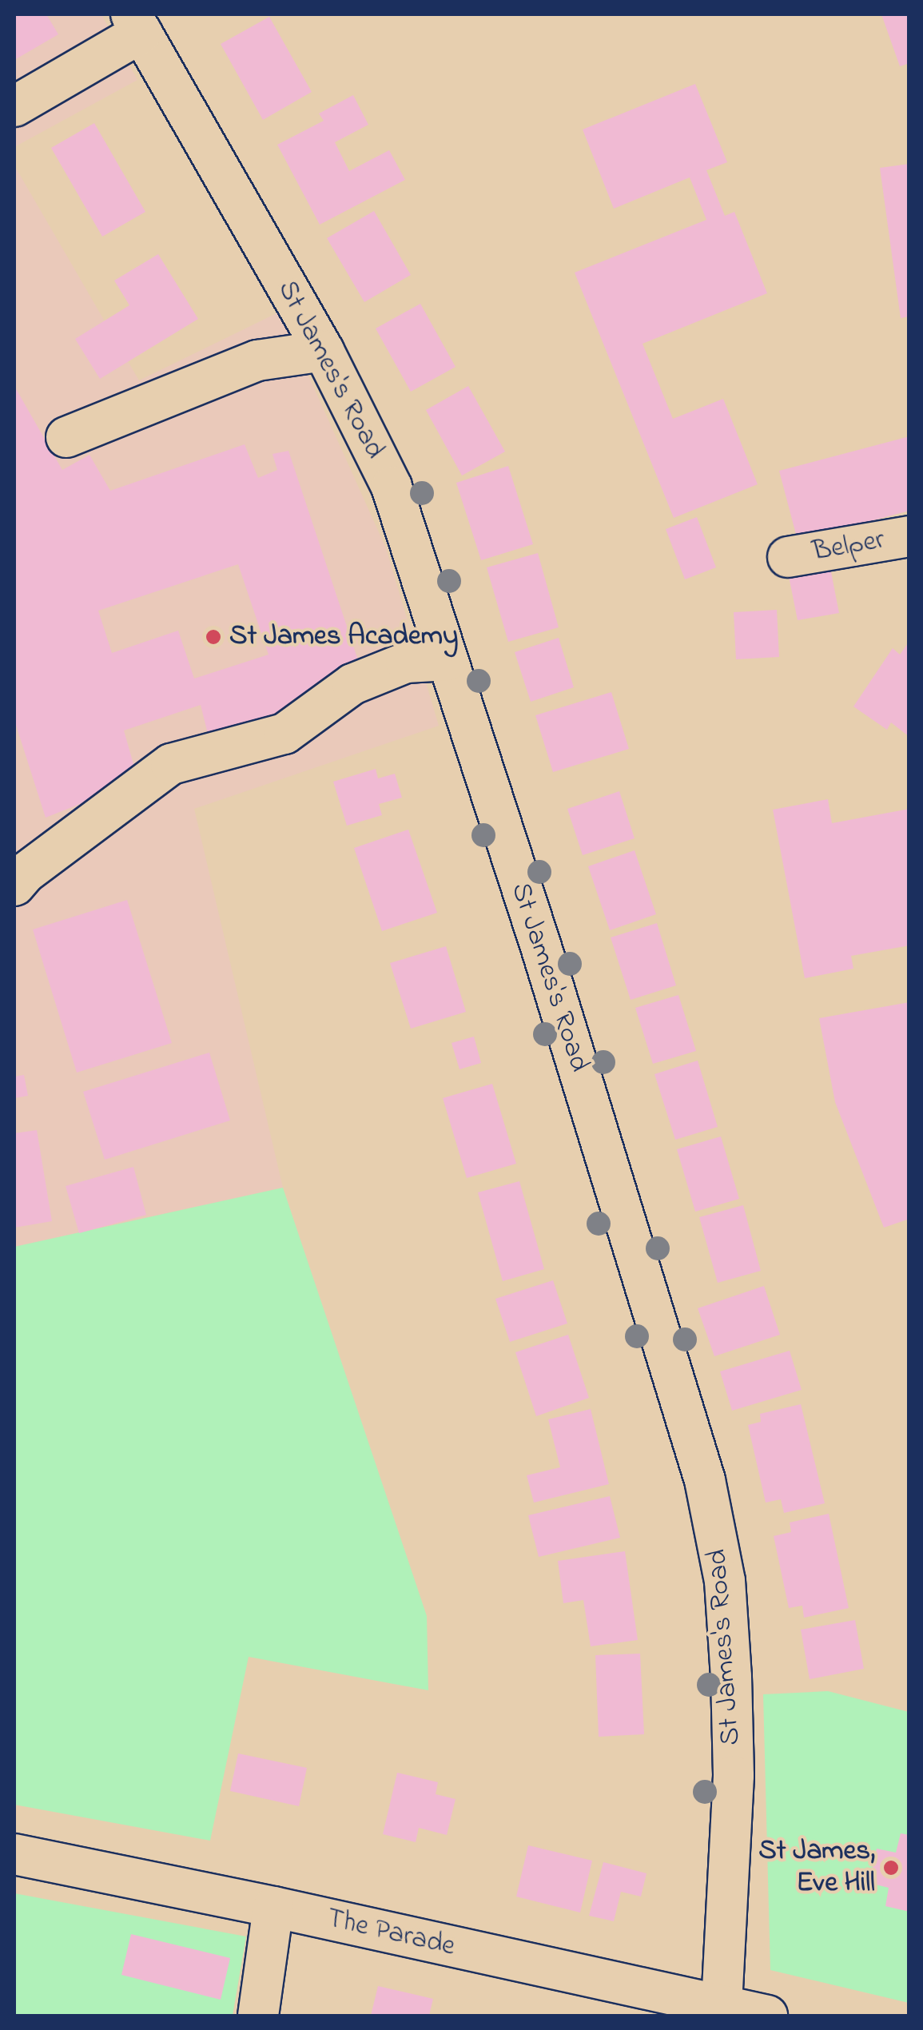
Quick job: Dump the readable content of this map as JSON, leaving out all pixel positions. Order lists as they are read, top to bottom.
{
  "streets": {
    "street": ["St James's Road", "Belper", "The Parade"]
  },
  "crossings": [
    ["St James's Road", "The Parade"]
  ],
  "places": ["St James Academy", "St James, Eve Hill"]
}
